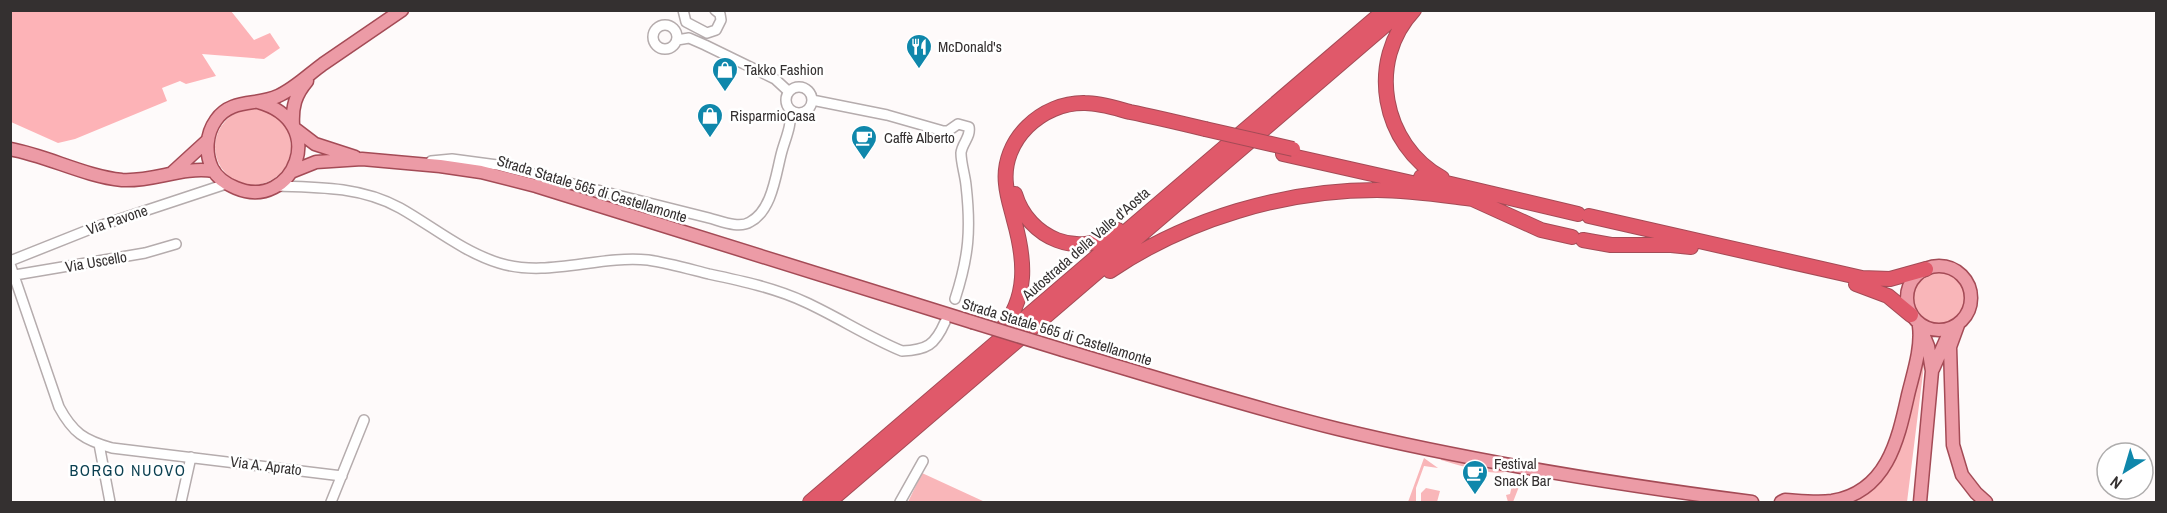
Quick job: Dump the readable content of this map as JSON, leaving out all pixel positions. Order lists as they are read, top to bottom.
{
  "streets": {
    "highway": ["Autostrada della Valle d'Aosta"],
    "main road": ["Strada Statale 565 di Castellamonte"],
    "street": ["Via Pavone", "Via Uscello", "Via A. Aprato"]
  },
  "crossings": [
    ["Strada Statale 565 di Castellamonte", "Via Pavone"],
    ["Via Pavone", "Via Uscello"],
    ["Via Pavone", "Via A. Aprato"]
  ],
  "districts": ["BORGO NUOVO"],
  "places": {
    "restaurant": ["McDonald's"],
    "shop": ["Takko Fashion", "RisparmioCasa"],
    "cafe": ["Caffè Alberto", "Festival Snack Bar"]
  },
  "north": "bottom left"
}
